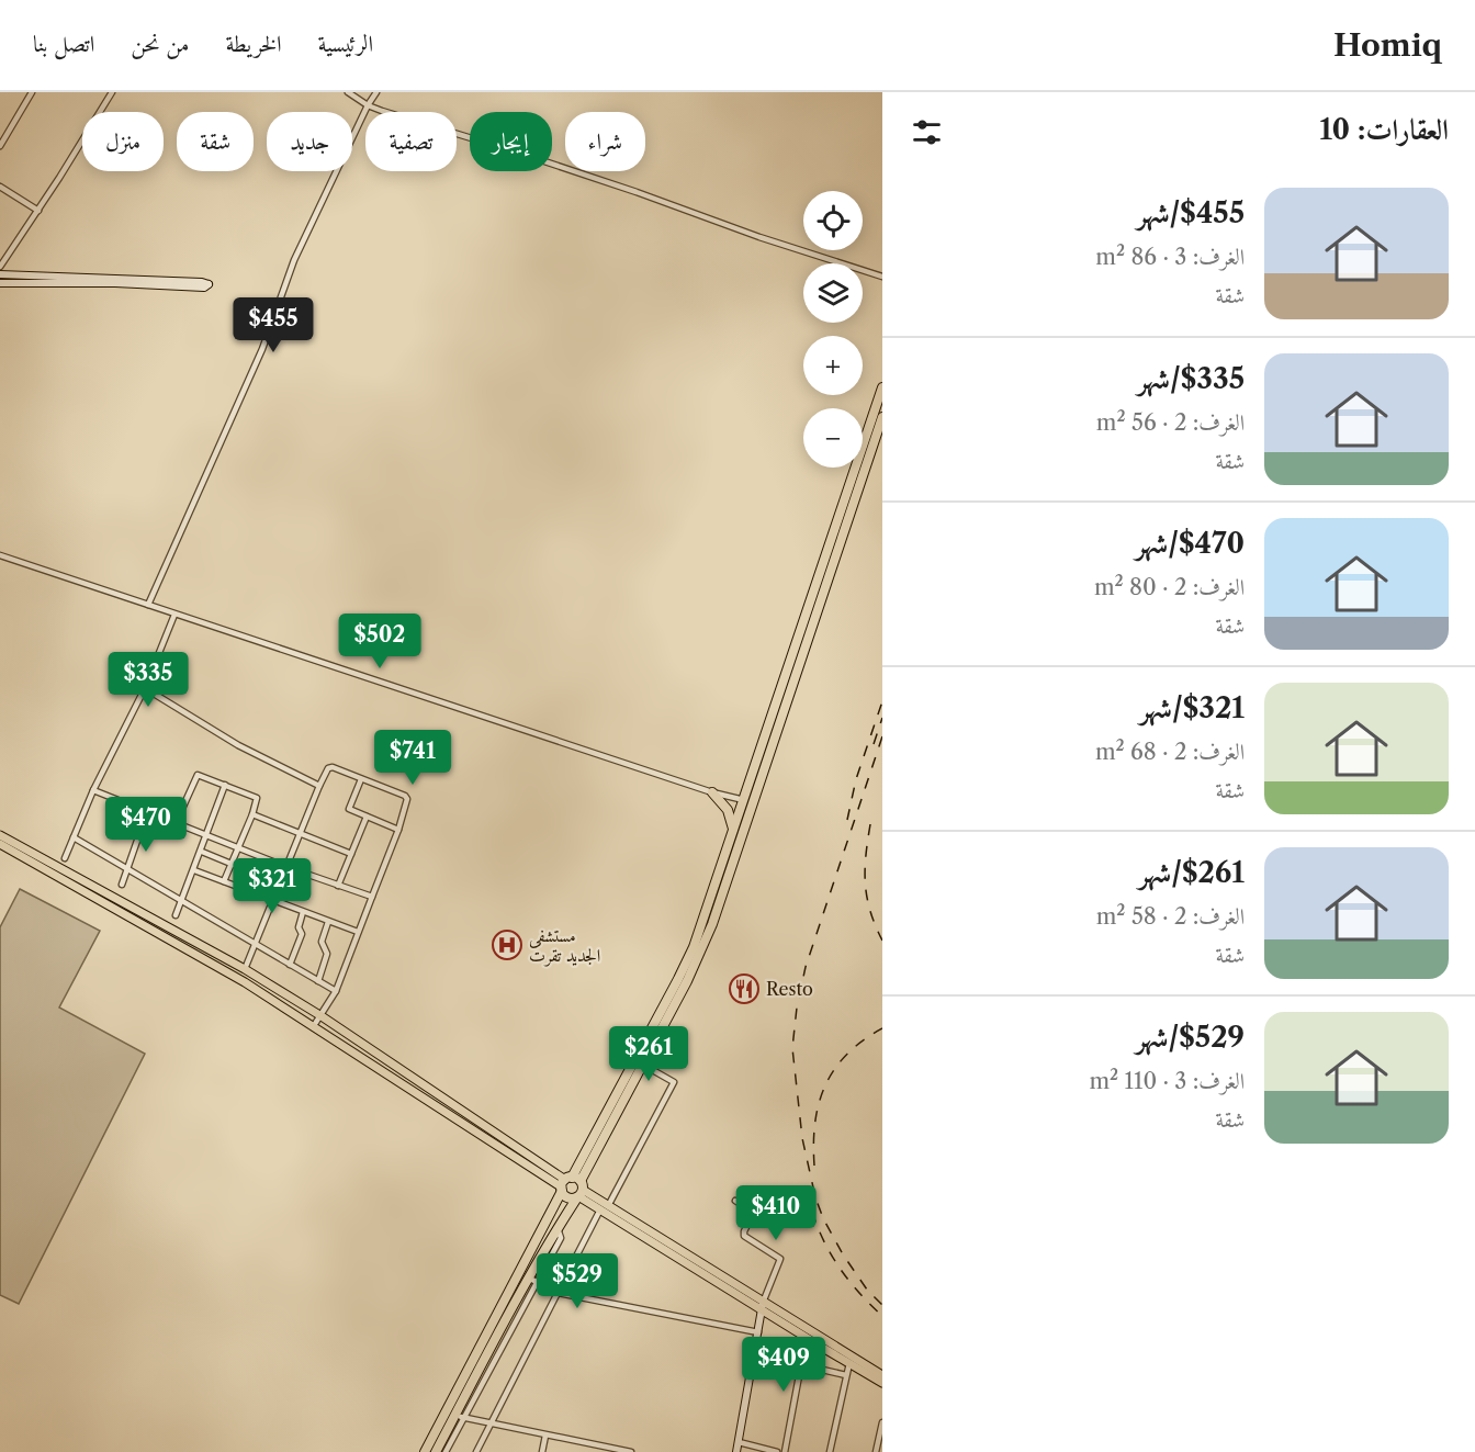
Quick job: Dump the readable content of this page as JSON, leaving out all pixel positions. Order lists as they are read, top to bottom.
{
  "places": {
    "hospital": ["مستشفى الجديد تقرت"],
    "restaurant": ["Resto"]
  },
  "page": {
    "header": "Homiq",
    "nav": [
      "الرئيسية",
      "الخريطة",
      "من نحن",
      "اتصل بنا"
    ],
    "heading": "العقارات: 10",
    "chip": [
      "شراء",
      "إيجار",
      "تصفية",
      "جديد",
      "شقة",
      "منزل"
    ],
    "list": [
      {
        "name": "$455/شهر",
        "note": "الغرف: 3 · 86 m² · شقة"
      },
      {
        "name": "$335/شهر",
        "note": "الغرف: 2 · 56 m² · شقة"
      },
      {
        "name": "$470/شهر",
        "note": "الغرف: 2 · 80 m² · شقة"
      },
      {
        "name": "$321/شهر",
        "note": "الغرف: 2 · 68 m² · شقة"
      },
      {
        "name": "$261/شهر",
        "note": "الغرف: 2 · 58 m² · شقة"
      },
      {
        "name": "$529/شهر",
        "note": "الغرف: 3 · 110 m² · شقة"
      }
    ],
    "map_buttons": ["+", "−"],
    "price": [
      "$455",
      "$502",
      "$335",
      "$741",
      "$470",
      "$321",
      "$261",
      "$410",
      "$529",
      "$409"
    ]
  }
}
